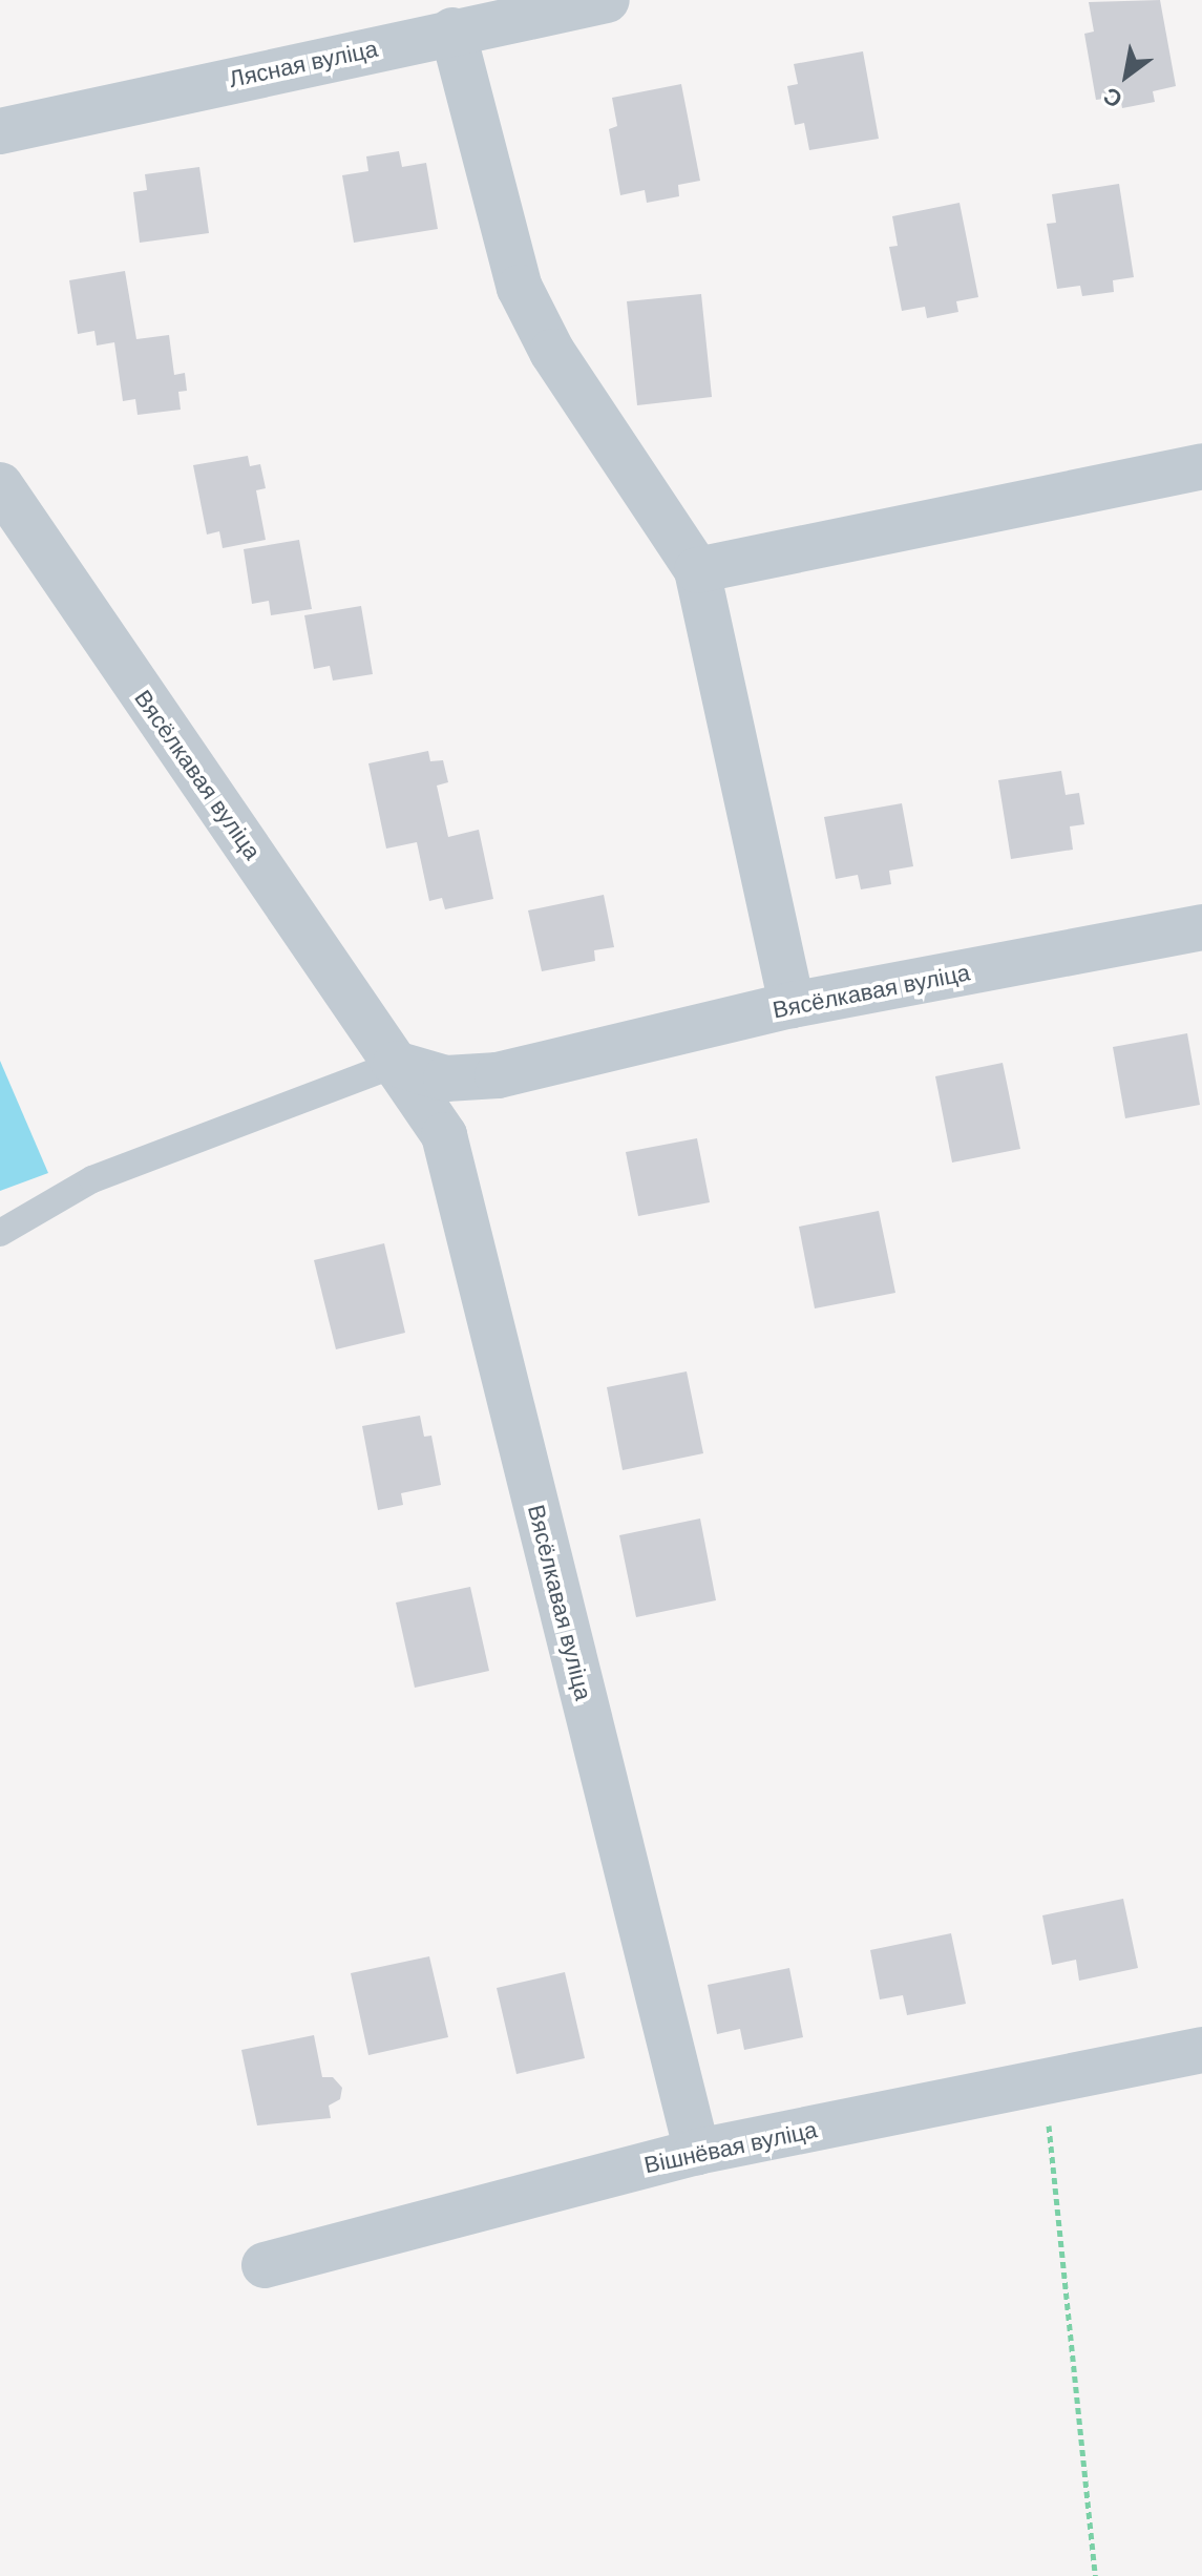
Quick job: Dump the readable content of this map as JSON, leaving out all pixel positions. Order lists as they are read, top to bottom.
{
  "streets": {
    "street": ["Лясная вуліца", "Вясёлкавая вуліца", "Вішнёвая вуліца"]
  },
  "crossings": [
    ["Вясёлкавая вуліца", "Вішнёвая вуліца"]
  ],
  "north": "bottom left"
}
